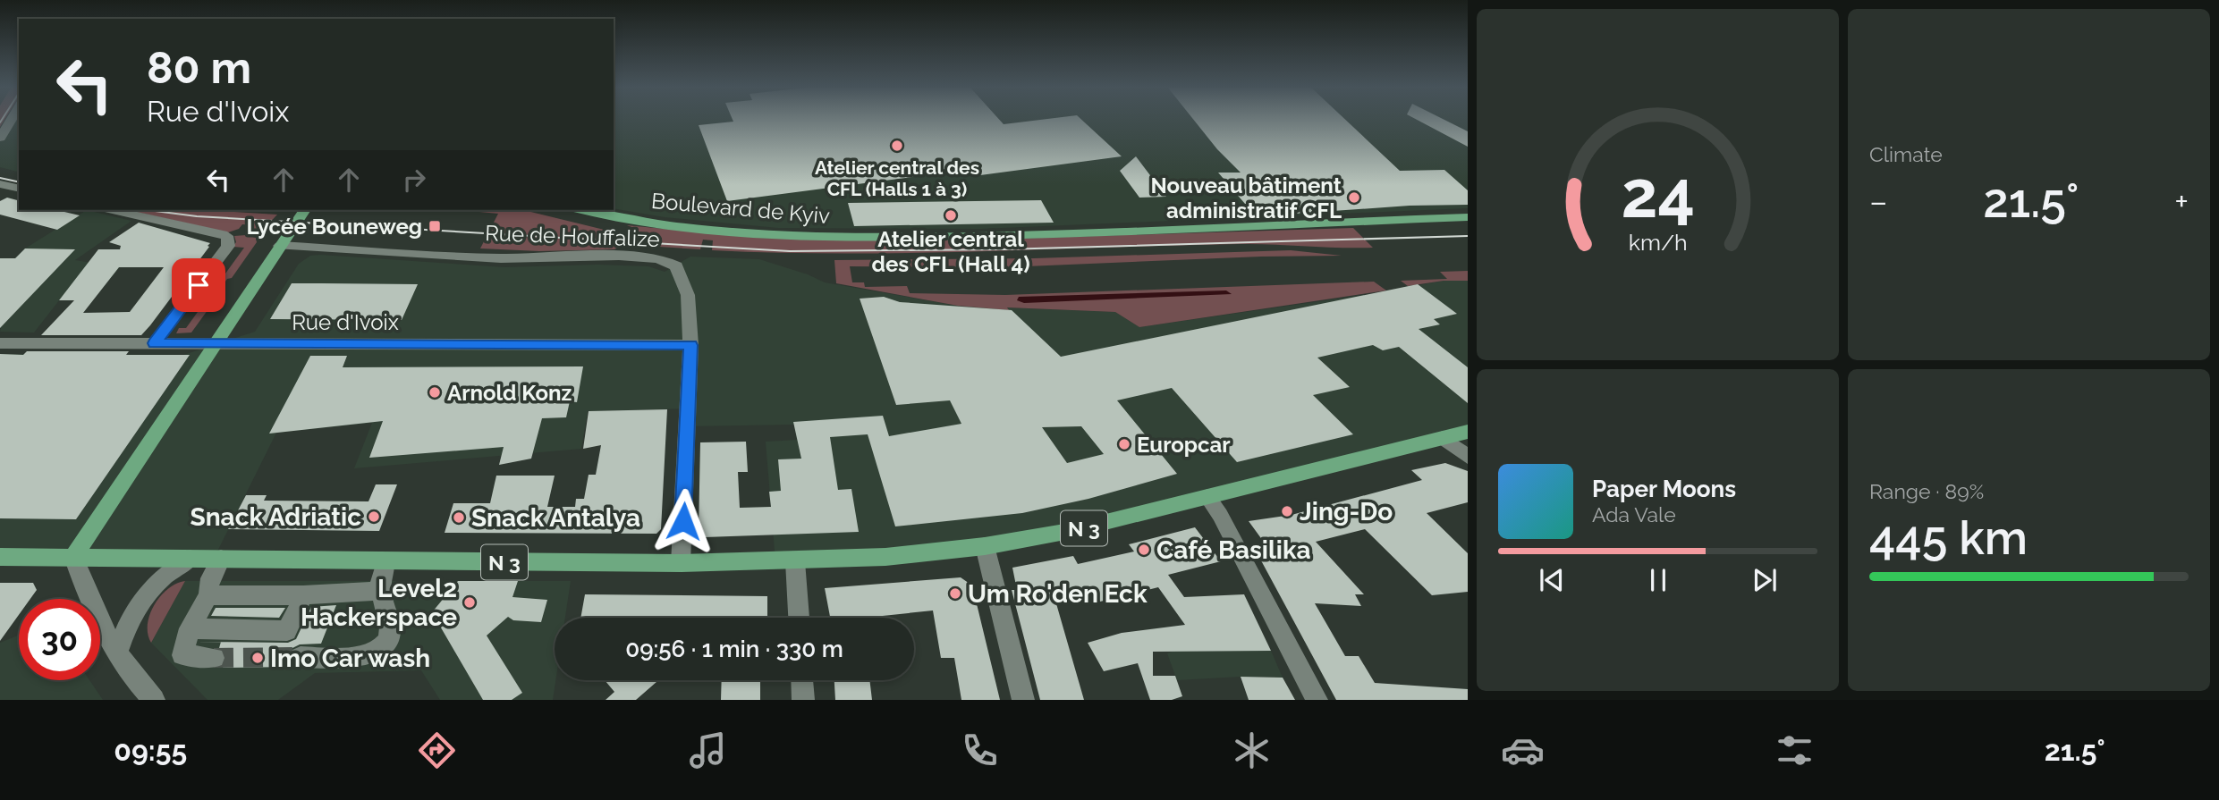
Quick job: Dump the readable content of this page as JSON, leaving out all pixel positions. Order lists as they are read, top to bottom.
{
  "streets": {
    "main road": ["Boulevard de Kyiv", "N 3"],
    "street": ["Rue de Houffalize", "Rue d'Ivoix"]
  },
  "crossings": [
    ["Rue de Houffalize", "Rue d'Ivoix"],
    ["Rue de Houffalize", "N 3"]
  ],
  "places": {
    "other": [
      "Atelier central des CFL (Halls 1 à 3)",
      "Nouveau bâtiment administratif CFL",
      "Atelier central des CFL (Hall 4)",
      "Arnold Konz",
      "Europcar",
      "Jing-Do",
      "Snack Adriatic",
      "Snack Antalya",
      "Café Basilika",
      "Um Ro'den Eck",
      "Level2 Hackerspace",
      "Imo Car wash"
    ],
    "transit": ["Lycée Bouneweg"]
  },
  "page": {
    "tile": [
      "Climate",
      ["Range · 89%", "445 km"]
    ],
    "turn": ["80 m", "Rue d'Ivoix"],
    "heat": ["−", "21.5°", "+"],
    "song": ["Paper Moons", "Ada Vale"],
    "limit": "30",
    "trip": "09:56 · 1 min · 330 m",
    "tabs": ["09:55", "21.5°"],
    "gauge": ["24", "km/h"]
  }
}
